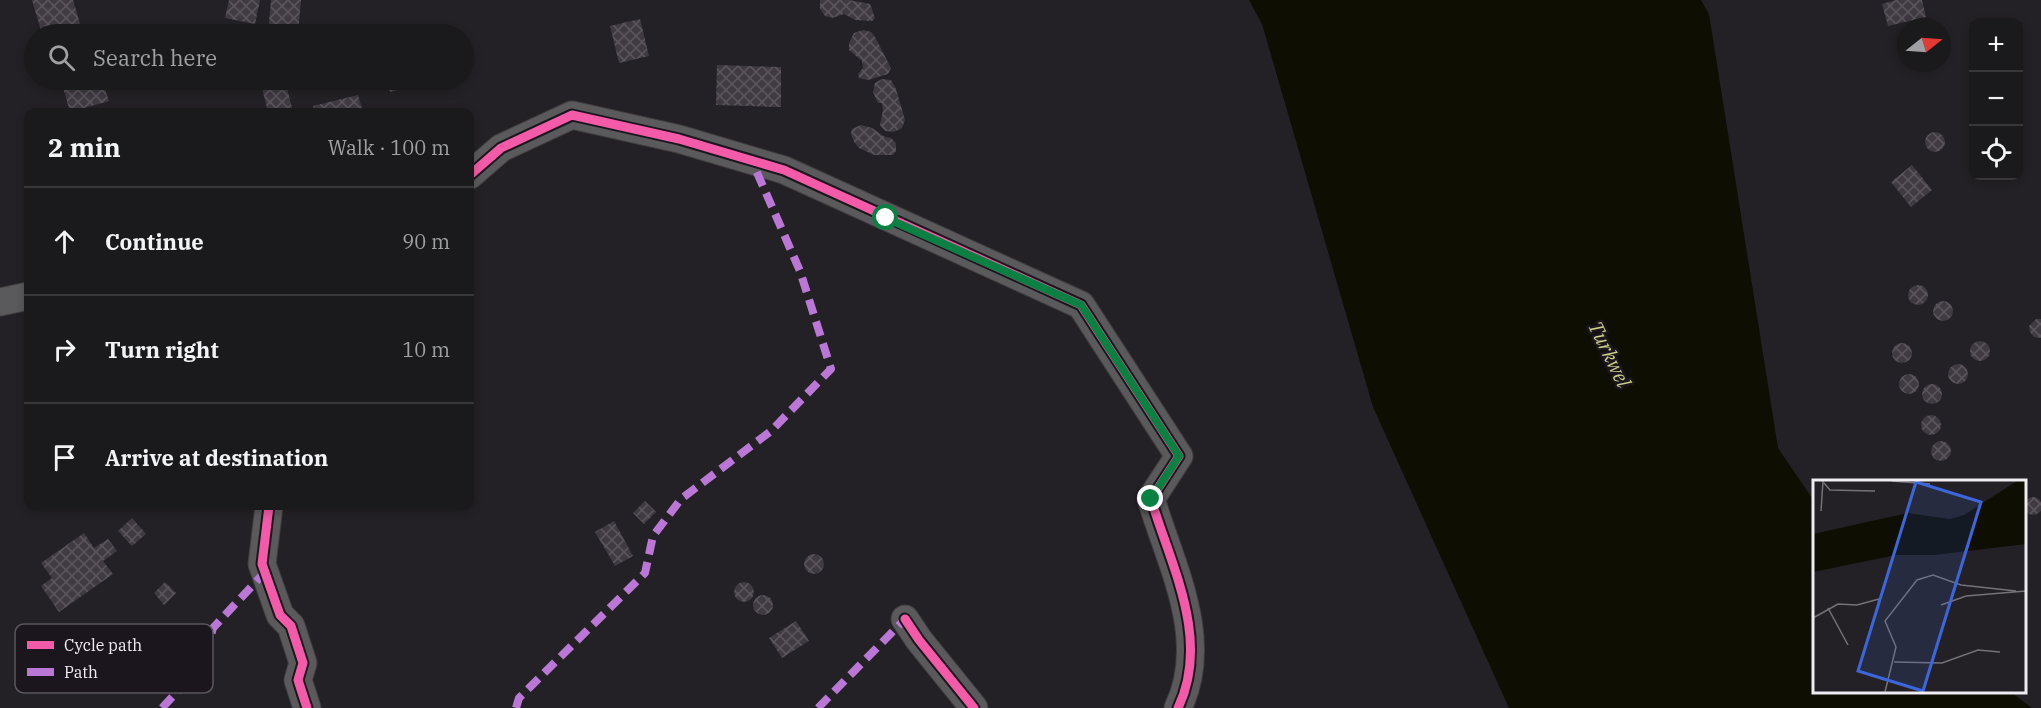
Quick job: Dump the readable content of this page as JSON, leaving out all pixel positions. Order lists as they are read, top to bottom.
{
  "water": ["Turkwel"],
  "legend": ["Cycle path", "Path"],
  "north": "right",
  "page": {
    "map_buttons": ["+", "−"],
    "search": "Search here",
    "heading": ["2 min", "Walk · 100 m"],
    "list": [
      ["Continue", "90 m"],
      ["Turn right", "10 m"],
      "Arrive at destination"
    ]
  }
}
